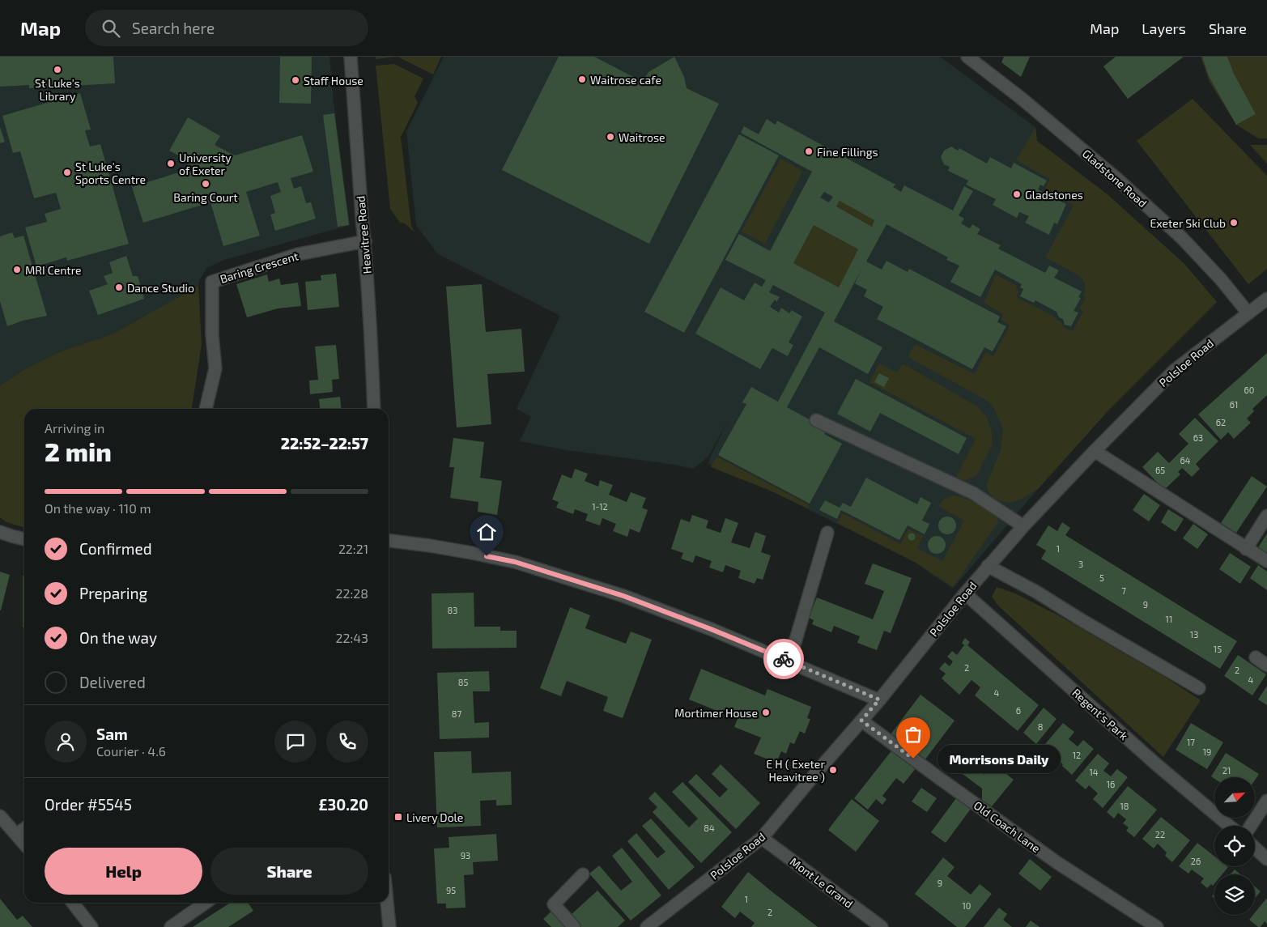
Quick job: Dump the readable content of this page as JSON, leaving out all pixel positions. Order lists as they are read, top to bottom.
{
  "streets": {
    "street": [
      "Gladstone Road",
      "Heavitree Road",
      "Baring Crescent",
      "Polsloe Road",
      "Regent's Park",
      "Old Coach Lane",
      "Mont Le Grand"
    ]
  },
  "crossings": [
    ["Gladstone Road", "Polsloe Road"],
    ["Heavitree Road", "Baring Crescent"],
    ["Polsloe Road", "Regent's Park"],
    ["Polsloe Road", "Old Coach Lane"],
    ["Polsloe Road", "Mont Le Grand"]
  ],
  "places": {
    "other": [
      "St Luke's Library",
      "Waitrose cafe",
      "Staff House",
      "Waitrose",
      "Fine Fillings",
      "University of Exeter",
      "St Luke's Sports Centre",
      "Baring Court",
      "Gladstones",
      "Exeter Ski Club",
      "MRI Centre",
      "Dance Studio",
      "Mortimer House",
      "Morrisons Daily",
      "E H ( Exeter Heavitree )"
    ],
    "transit": ["Livery Dole"]
  },
  "house_numbers": [
    "60",
    "61",
    "62",
    "63",
    "64",
    "65",
    "1-12",
    "1",
    "3",
    "5",
    "7",
    "9",
    "83",
    "11",
    "13",
    "15",
    "2",
    "2",
    "4",
    "85",
    "4",
    "6",
    "87",
    "8",
    "17",
    "19",
    "12",
    "21",
    "14",
    "16",
    "18",
    "84",
    "22",
    "93",
    "26",
    "9",
    "95",
    "1",
    "10",
    "2"
  ],
  "north": "top right",
  "page": {
    "header": "Map",
    "search": "Search here",
    "nav": ["Map", "Layers", "Share"],
    "heading": ["2 min", "Arriving in", "22:52–22:57"],
    "panel": [
      "Sam",
      "Courier · 4.6",
      "Order #5545",
      "£30.20"
    ],
    "bar": "On the way · 110 m",
    "list": [
      ["Confirmed", "22:21"],
      ["Preparing", "22:28"],
      ["On the way", "22:43"],
      "Delivered"
    ],
    "bubble": "Morrisons Daily",
    "buttons": ["Help", "Share"]
  }
}
